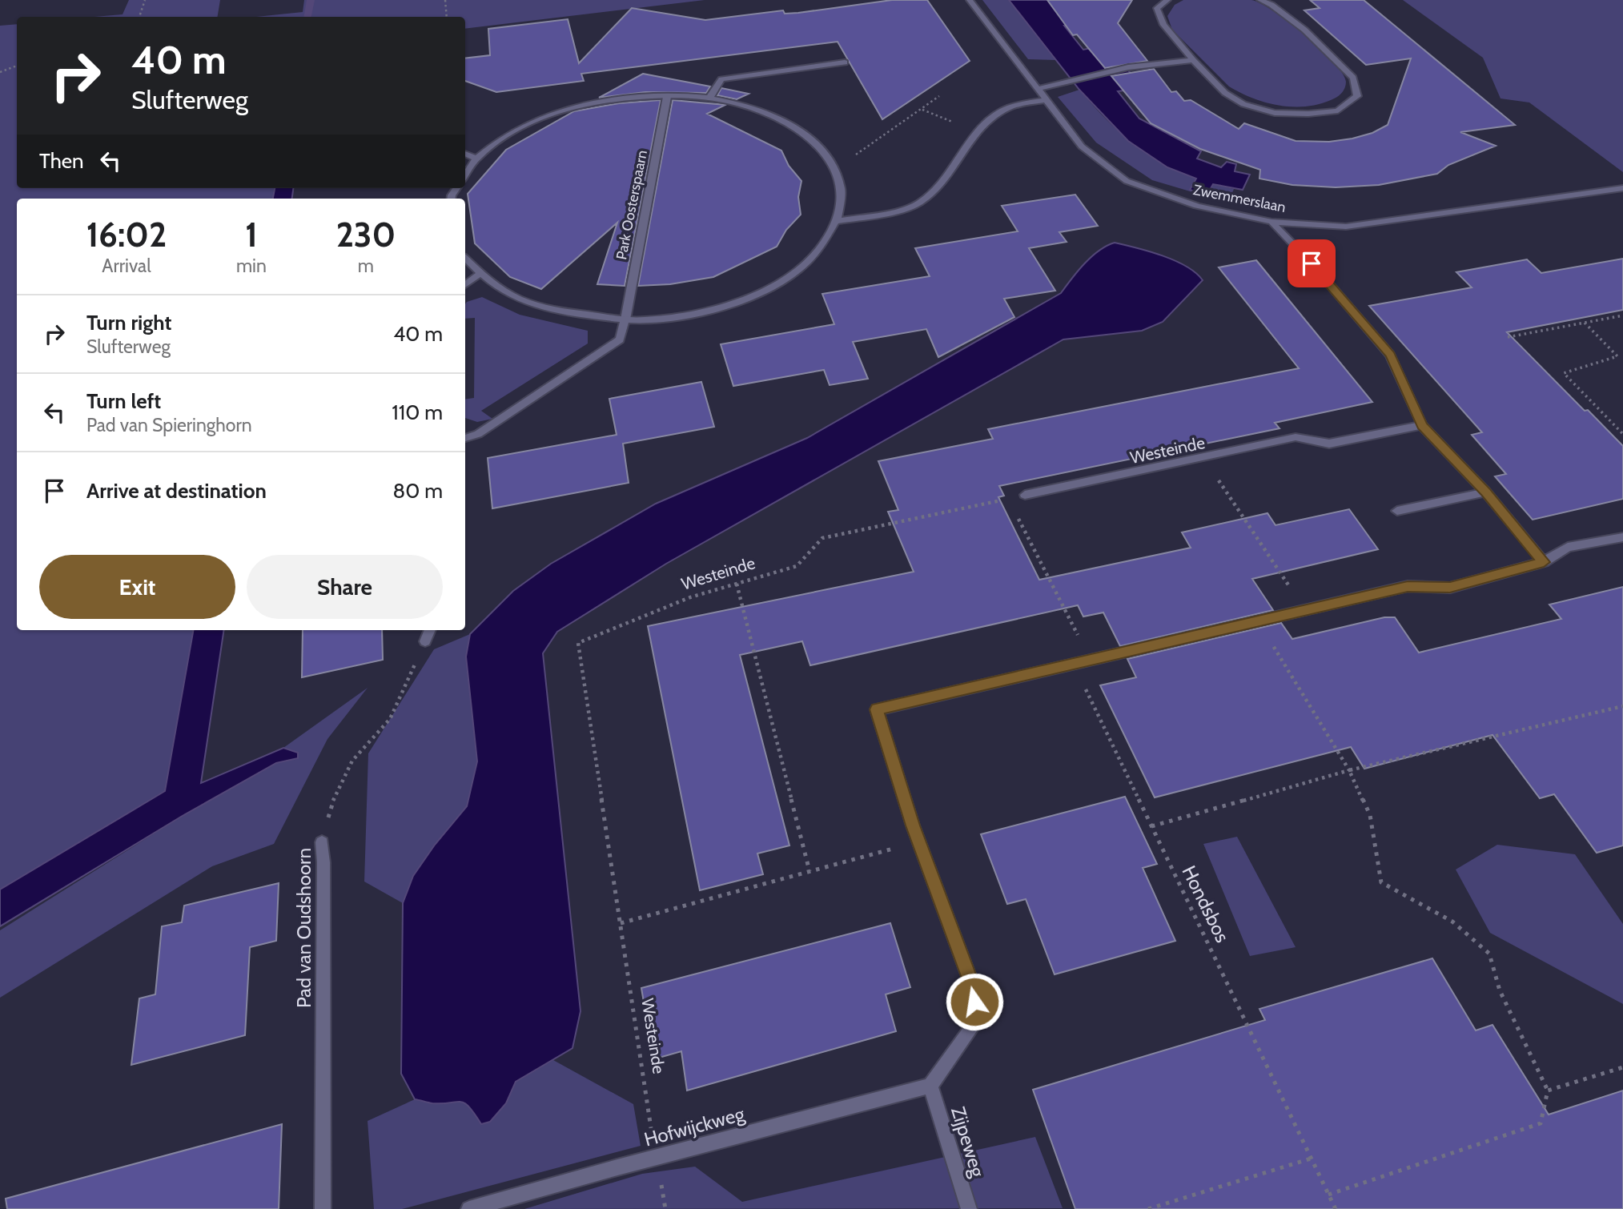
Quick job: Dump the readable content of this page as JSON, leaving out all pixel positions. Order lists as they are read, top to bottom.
{
  "streets": {
    "street": [
      "Zwemmerslaan",
      "Park Oosterspaarn",
      "Westeinde",
      "Pad van Oudshoorn",
      "Hofwijckweg",
      "Zijpeweg"
    ],
    "path": ["Hondsbos"]
  },
  "crossings": [
    ["Westeinde", "Hofwijckweg"],
    ["Hofwijckweg", "Zijpeweg"]
  ],
  "page": {
    "turn": ["40 m", "Slufterweg"],
    "then": "Then",
    "eta": [
      "16:02",
      "Arrival",
      "1",
      "min",
      "230",
      "m"
    ],
    "list": [
      {
        "name": "Turn right",
        "note": "Slufterweg",
        "value": "40 m"
      },
      {
        "name": "Turn left",
        "note": "Pad van Spieringhorn",
        "value": "110 m"
      },
      {
        "name": "Arrive at destination",
        "value": "80 m"
      }
    ],
    "buttons": ["Exit", "Share"]
  }
}
